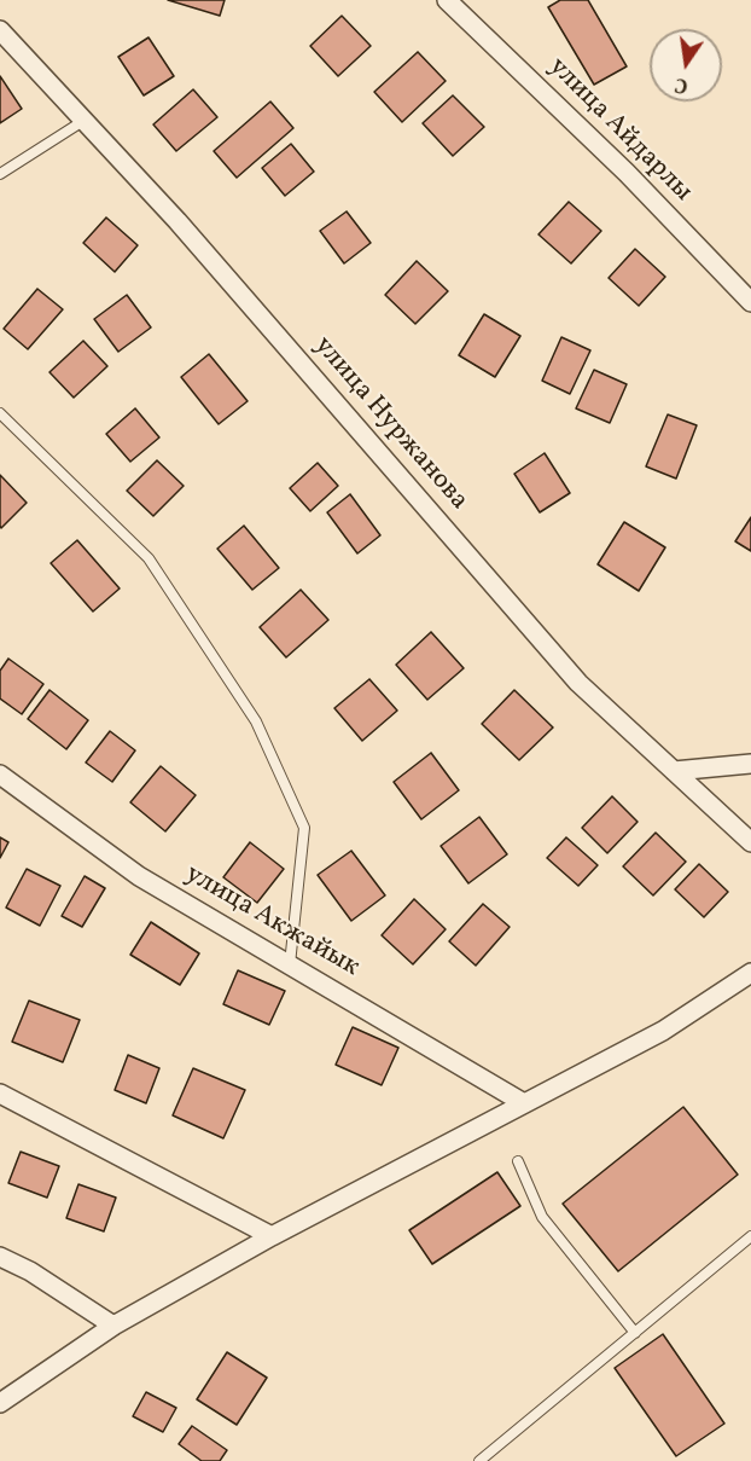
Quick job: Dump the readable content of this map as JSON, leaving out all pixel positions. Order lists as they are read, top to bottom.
{
  "streets": {
    "street": ["улица Айдарлы", "улица Нуржанова", "улица Акжайык"]
  },
  "north": "bottom"
}
